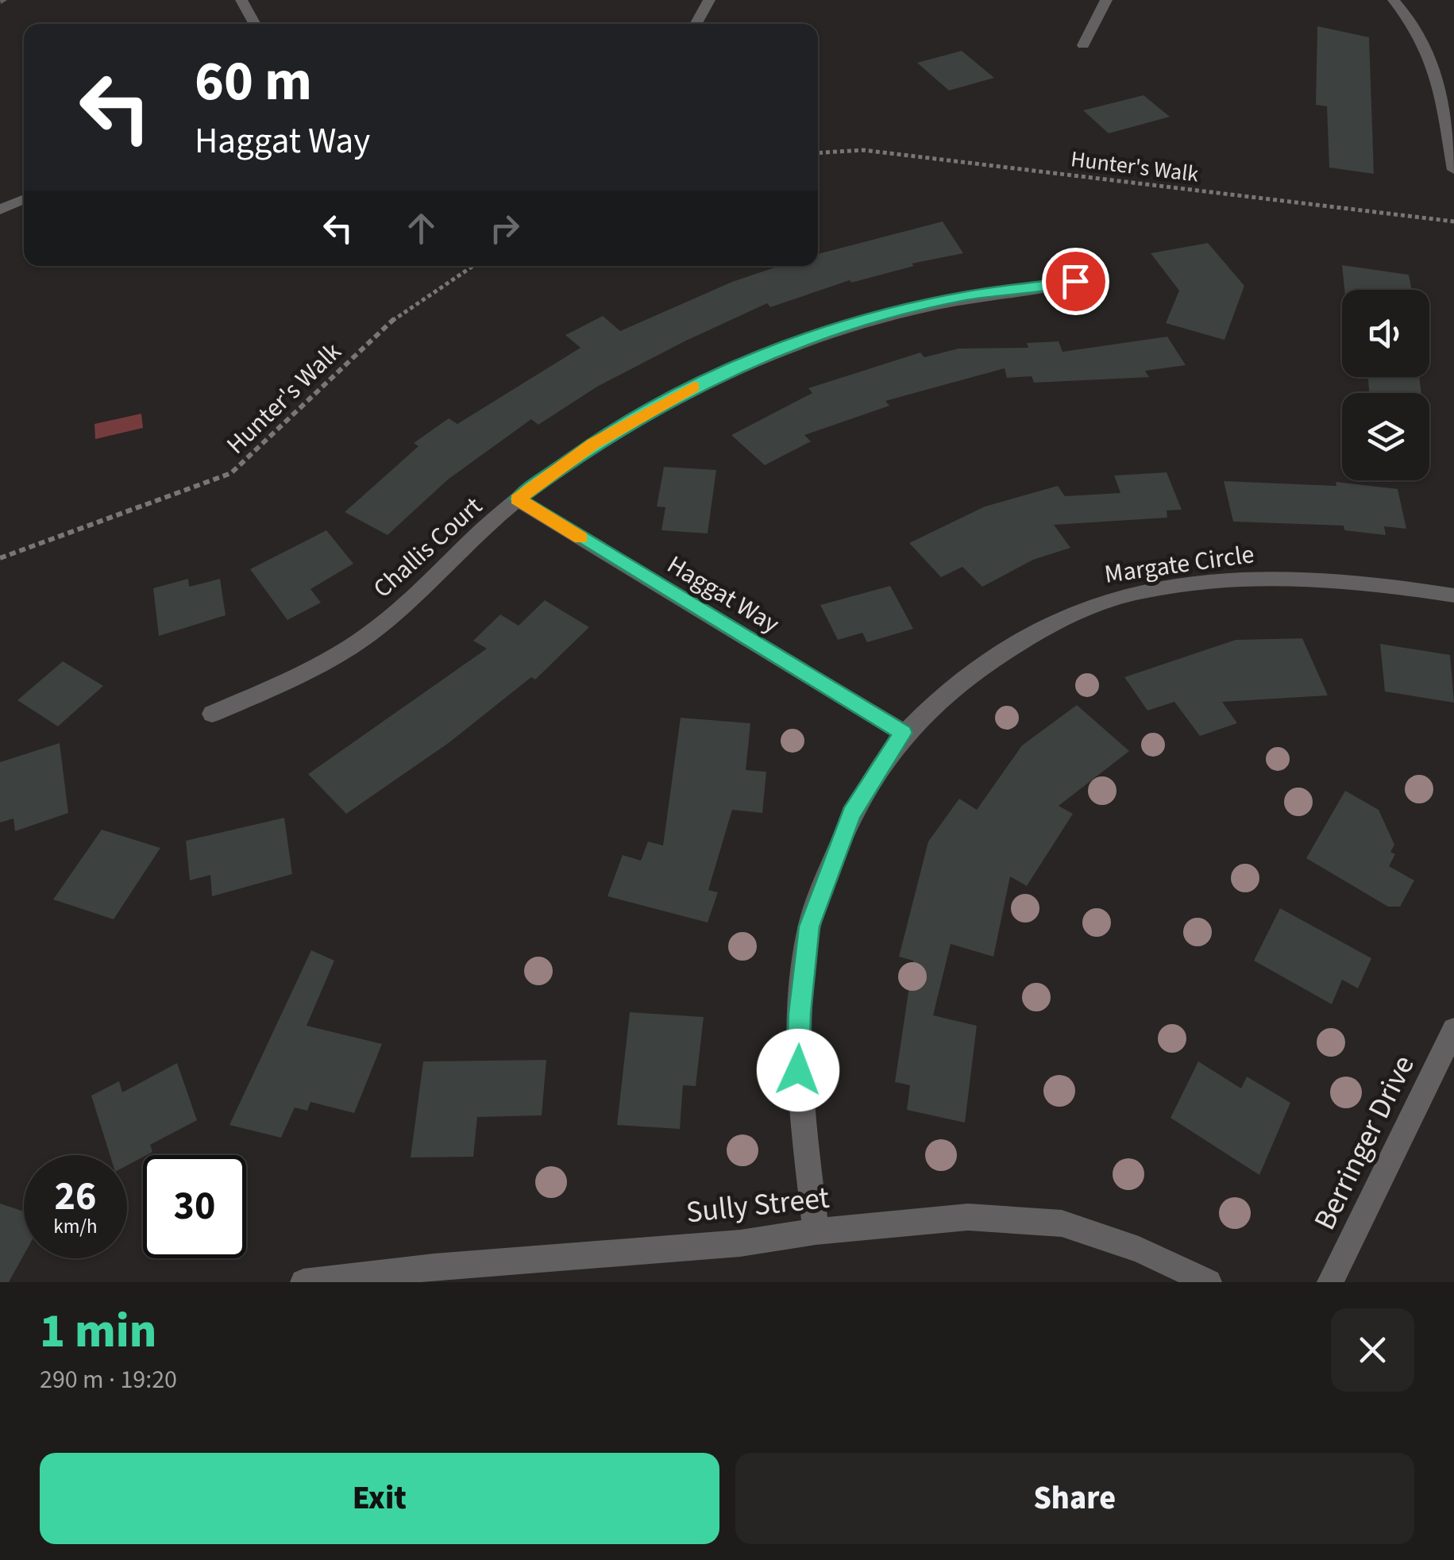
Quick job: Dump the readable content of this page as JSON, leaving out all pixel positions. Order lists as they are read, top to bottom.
{
  "streets": {
    "street": [
      "Challis Court",
      "Margate Circle",
      "Haggat Way",
      "Berringer Drive",
      "Sully Street"
    ],
    "path": ["Hunter's Walk"]
  },
  "crossings": [
    ["Challis Court", "Haggat Way"],
    ["Margate Circle", "Haggat Way"],
    ["Margate Circle", "Sully Street"]
  ],
  "page": {
    "turn": ["60 m", "Haggat Way"],
    "speed": "26 km/h",
    "limit": "30",
    "heading": ["1 min", "290 m · 19:20"],
    "buttons": ["Exit", "Share"]
  }
}
